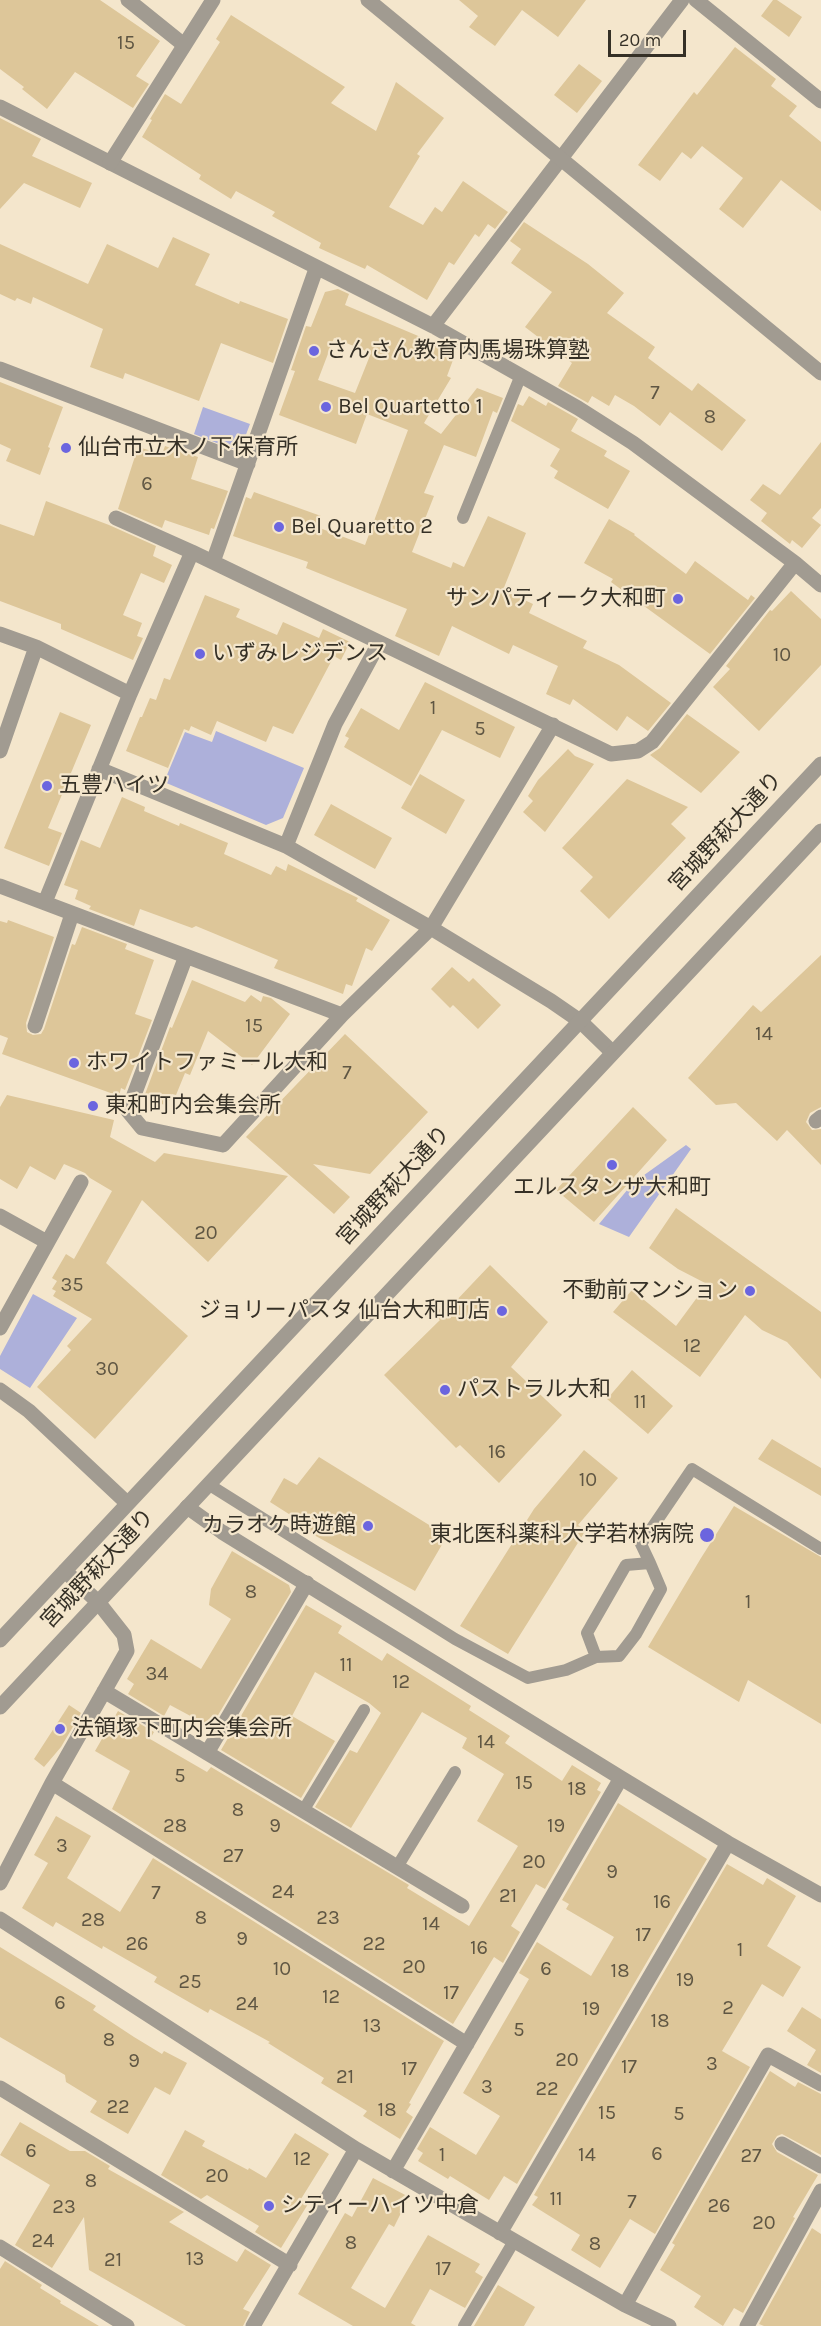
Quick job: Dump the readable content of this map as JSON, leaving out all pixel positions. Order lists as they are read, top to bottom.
{
  "streets": {
    "street": ["宮城野萩大通り"]
  },
  "places": [
    "さんさん教育内馬場珠算塾",
    "Bel Quartetto 1",
    "仙台市立木ノ下保育所",
    "Bel Quaretto 2",
    "サンパティーク大和町",
    "いずみレジデンス",
    "五豊ハイツ",
    "ホワイトファミール大和",
    "東和町内会集会所",
    "エルスタンザ大和町",
    "不動前マンション",
    "ジョリーパスタ 仙台大和町店",
    "パストラル大和",
    "カラオケ時遊館",
    "東北医科薬科大学若林病院",
    "法領塚下町内会集会所",
    "シティーハイツ中倉"
  ],
  "house_numbers": [
    "15",
    "7",
    "8",
    "6",
    "10",
    "1",
    "5",
    "15",
    "14",
    "7",
    "20",
    "35",
    "12",
    "30",
    "11",
    "16",
    "10",
    "8",
    "1",
    "11",
    "34",
    "12",
    "14",
    "5",
    "15",
    "18",
    "8",
    "28",
    "9",
    "19",
    "3",
    "27",
    "20",
    "9",
    "24",
    "7",
    "21",
    "16",
    "8",
    "23",
    "28",
    "14",
    "17",
    "9",
    "26",
    "22",
    "16",
    "1",
    "20",
    "10",
    "6",
    "18",
    "19",
    "25",
    "17",
    "12",
    "6",
    "24",
    "2",
    "19",
    "18",
    "13",
    "5",
    "8",
    "20",
    "9",
    "3",
    "17",
    "17",
    "21",
    "3",
    "22",
    "22",
    "18",
    "15",
    "5",
    "6",
    "6",
    "1",
    "14",
    "27",
    "12",
    "20",
    "8",
    "11",
    "7",
    "26",
    "23",
    "20",
    "24",
    "8",
    "8",
    "13",
    "21",
    "17"
  ],
  "scale_bar": "20 m"
}
